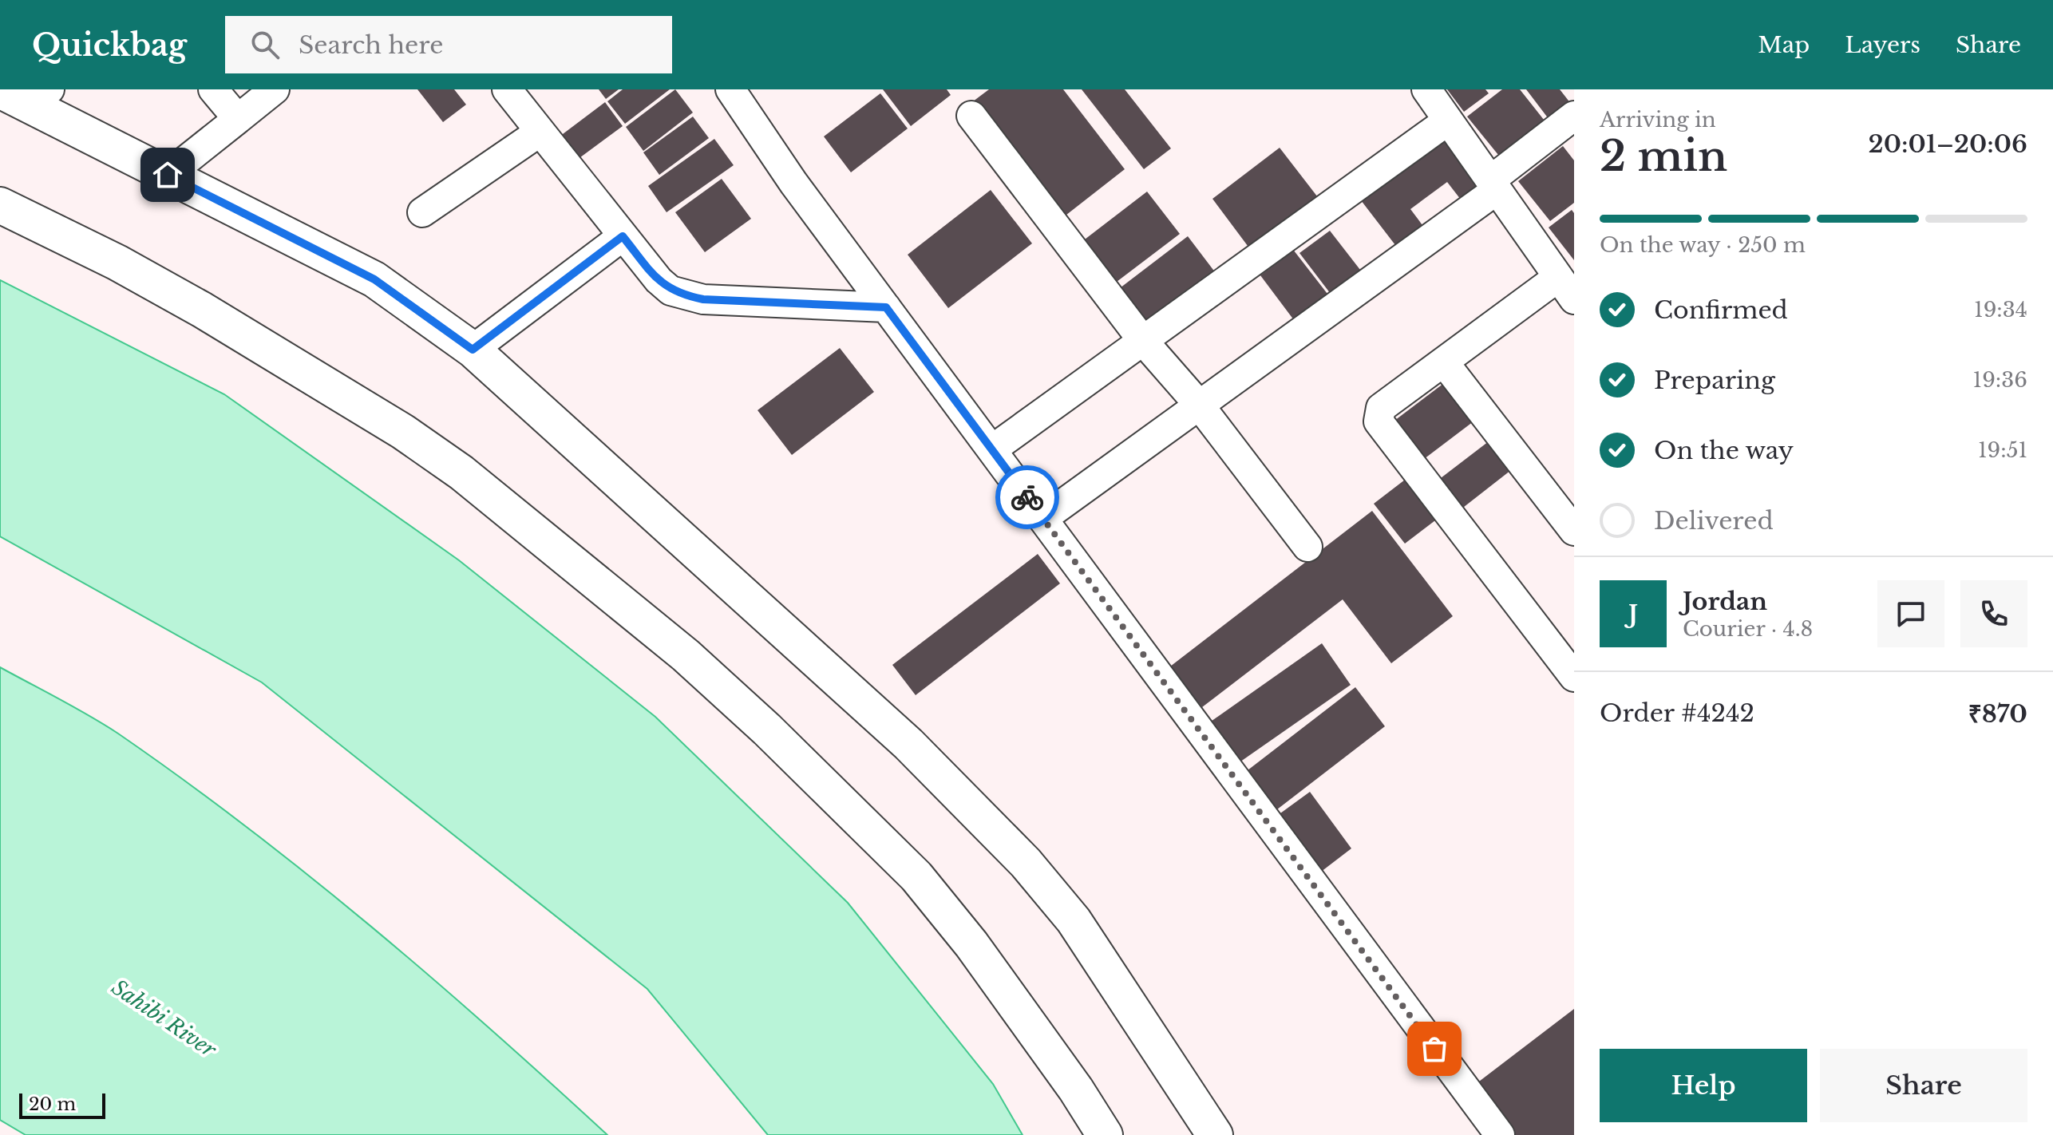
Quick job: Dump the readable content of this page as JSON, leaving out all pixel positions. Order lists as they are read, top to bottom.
{
  "water": ["Sahibi River"],
  "scale_bar": "20 m",
  "page": {
    "header": "Quickbag",
    "search": "Search here",
    "nav": ["Map", "Layers", "Share"],
    "heading": ["2 min", "Arriving in", "20:01–20:06"],
    "panel": [
      "Jordan",
      "Courier · 4.8",
      "Order #4242",
      "₹870"
    ],
    "bar": "On the way · 250 m",
    "list": [
      ["Confirmed", "19:34"],
      ["Preparing", "19:36"],
      ["On the way", "19:51"],
      "Delivered"
    ],
    "round": "J",
    "buttons": ["Help", "Share"],
    "scale": "20 m"
  }
}
